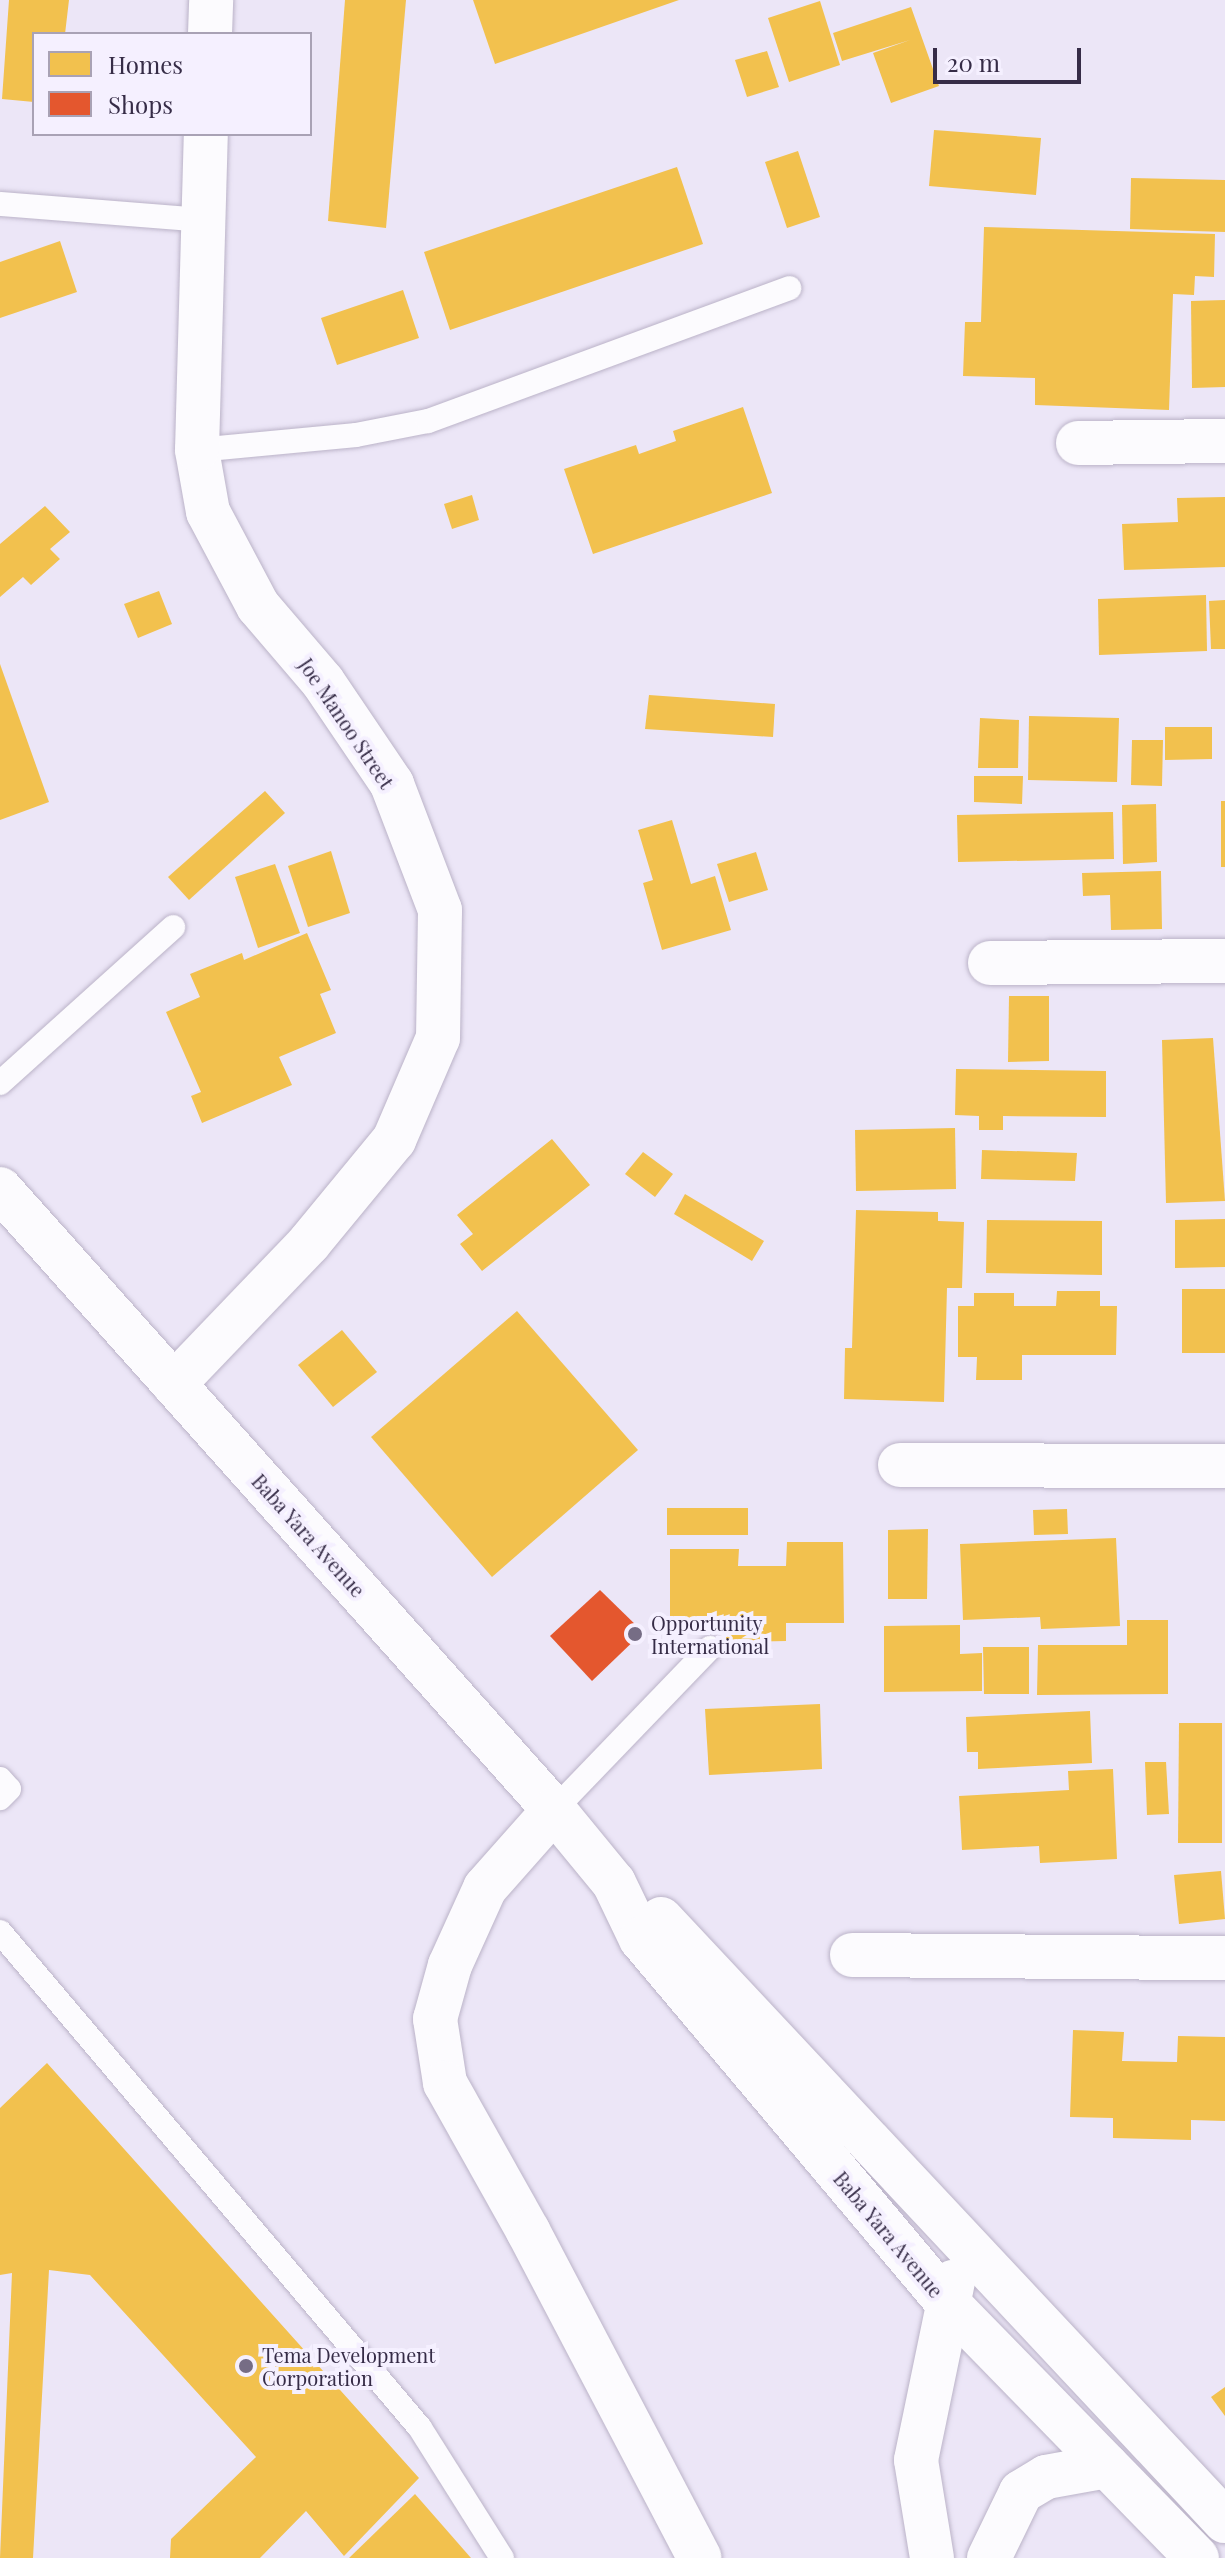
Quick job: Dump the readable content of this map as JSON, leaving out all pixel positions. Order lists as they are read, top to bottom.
{
  "streets": {
    "main road": ["Joe Manoo Street", "Baba Yara Avenue"]
  },
  "crossings": [
    ["Joe Manoo Street", "Baba Yara Avenue"]
  ],
  "places": ["Opportunity International", "Tema Development Corporation"],
  "legend": ["Homes", "Shops"],
  "scale_bar": "20 m"
}
